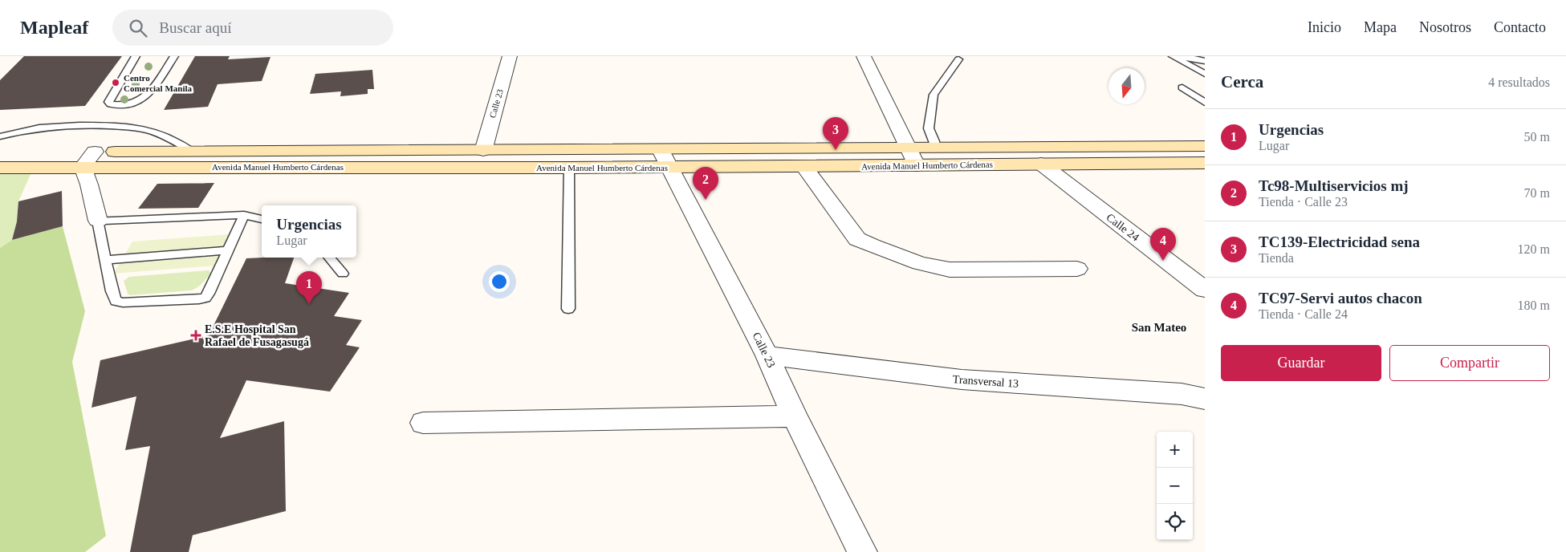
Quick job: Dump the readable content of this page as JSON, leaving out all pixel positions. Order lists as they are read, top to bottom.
{
  "streets": {
    "main road": ["Avenida Manuel Humberto Cárdenas"],
    "street": ["Calle 23", "Calle 24", "Transversal 13"]
  },
  "crossings": [
    ["Calle 23", "Avenida Manuel Humberto Cárdenas"],
    ["Calle 23", "Transversal 13"],
    ["Avenida Manuel Humberto Cárdenas", "Calle 24"]
  ],
  "districts": ["San Mateo"],
  "places": {
    "other": ["Centro Comercial Manila"],
    "health": ["E.S.E Hospital San Rafael de Fusagasugá"]
  },
  "north": "bottom",
  "page": {
    "header": "Mapleaf",
    "search": "Buscar aquí",
    "nav": [
      "Inicio",
      "Mapa",
      "Nosotros",
      "Contacto"
    ],
    "heading": ["Cerca", "4 resultados"],
    "list": [
      {
        "mark": "1",
        "name": "Urgencias",
        "note": "Lugar",
        "value": "50 m"
      },
      {
        "mark": "2",
        "name": "Tc98-Multiservicios mj",
        "note": "Tienda · Calle 23",
        "value": "70 m"
      },
      {
        "mark": "3",
        "name": "TC139-Electricidad sena",
        "note": "Tienda",
        "value": "120 m"
      },
      {
        "mark": "4",
        "name": "TC97-Servi autos chacon",
        "note": "Tienda · Calle 24",
        "value": "180 m"
      }
    ],
    "pins": [
      "3",
      "2",
      "4",
      "1"
    ],
    "popup": ["Urgencias", "Lugar"],
    "buttons": ["Guardar", "Compartir"],
    "map_buttons": ["+", "−"]
  }
}
